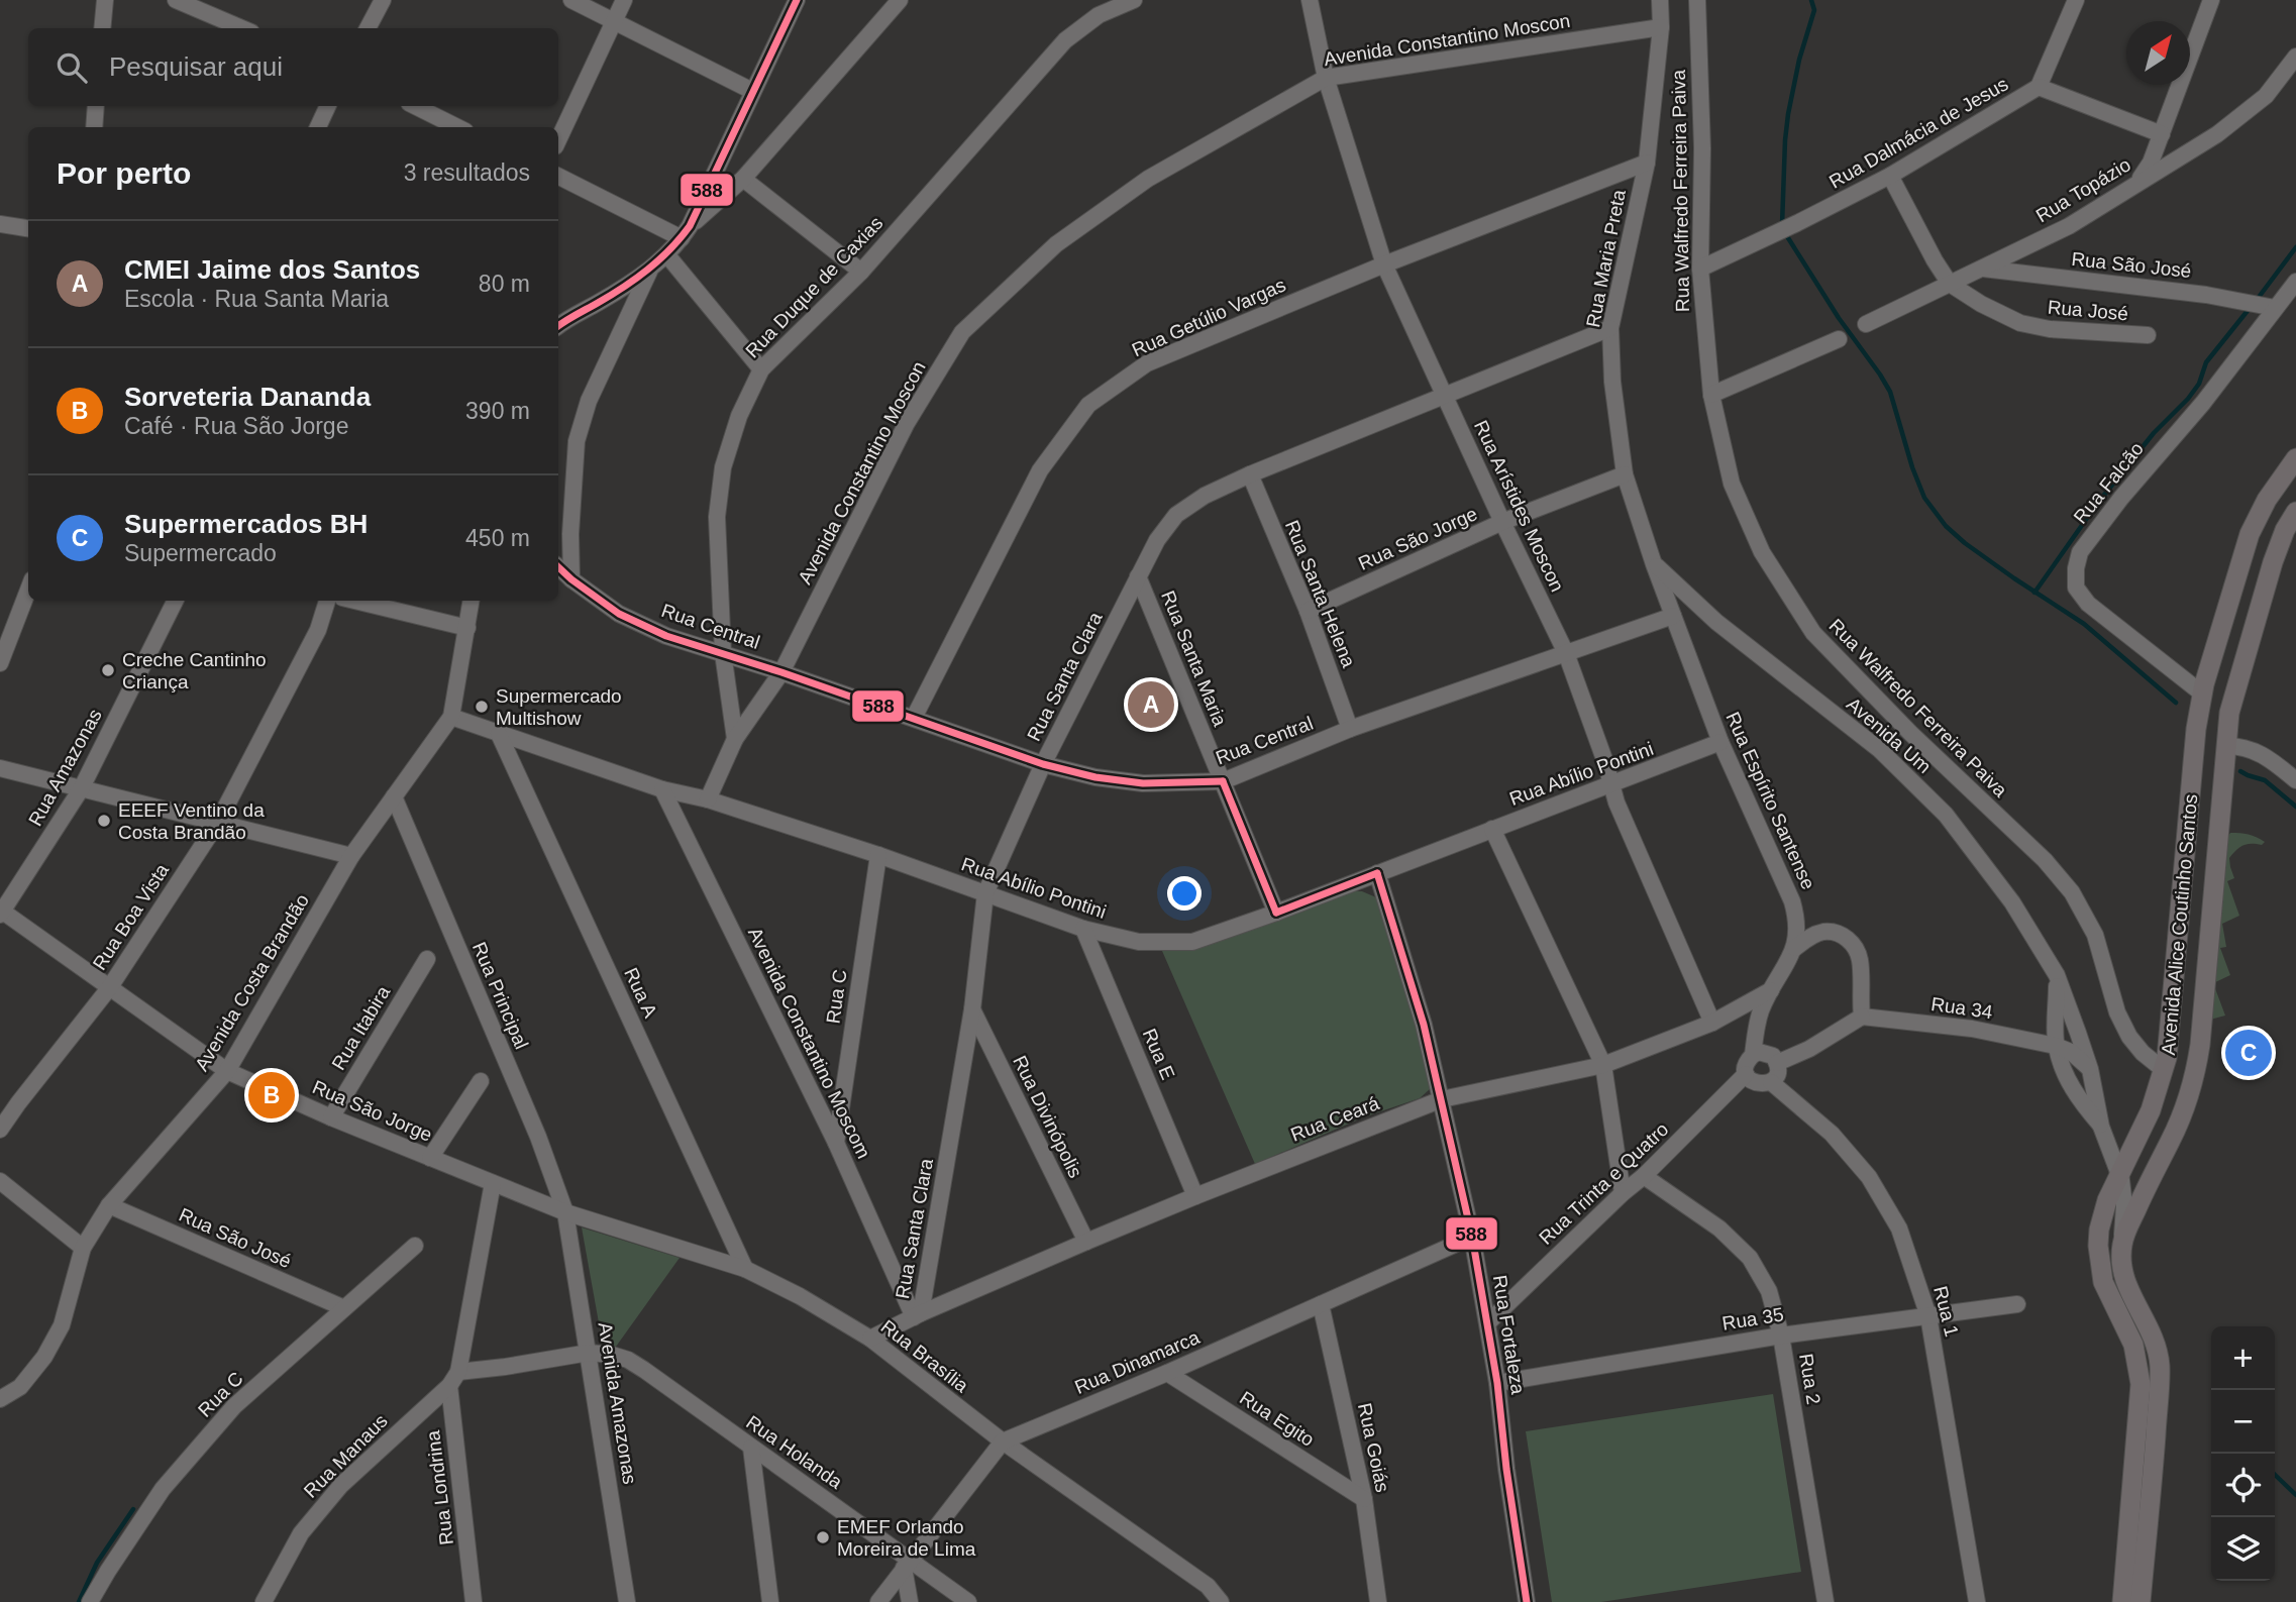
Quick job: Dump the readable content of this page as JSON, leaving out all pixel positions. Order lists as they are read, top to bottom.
{
  "streets": {
    "main road": ["Avenida Alice Coutinho Santos"],
    "street": [
      "Avenida Constantino Moscon",
      "Rua Dalmácia de Jesus",
      "Rua Topázio",
      "Rua Walfredo Ferreira Paiva",
      "Rua Maria Preta",
      "Rua São José",
      "Rua Duque de Caxias",
      "Rua José",
      "Rua Getúlio Vargas",
      "Rua Falcão",
      "Rua Arístides Moscon",
      "Rua São Jorge",
      "Rua Santa Helena",
      "Rua Central",
      "Rua Santa Maria",
      "Rua Santa Clara",
      "Avenida Um",
      "Rua Amazonas",
      "Rua Abílio Pontini",
      "Rua Espírito Santense",
      "Rua Boa Vista",
      "Avenida Costa Brandão",
      "Rua A",
      "Rua Principal",
      "Rua C",
      "Rua 34",
      "Rua Itabira",
      "Avenida Constantino Moscom",
      "Rua E",
      "Rua Divinópolis",
      "Rua Ceará",
      "Rua Trinta e Quatro",
      "Rua 1",
      "Rua 35",
      "Rua Fortaleza",
      "Rua Brasília",
      "Rua Dinamarca",
      "Rua 2",
      "Avenida Amazonas",
      "Rua Egito",
      "Rua Goiás",
      "Rua Holanda",
      "Rua Manaus",
      "Rua Londrina"
    ]
  },
  "crossings": [
    ["Avenida Constantino Moscon", "Rua Maria Preta"],
    ["Avenida Constantino Moscon", "Rua Duque de Caxias"],
    ["Avenida Constantino Moscon", "Rua Arístides Moscon"],
    ["Avenida Constantino Moscon", "Rua Central"],
    ["Avenida Constantino Moscon", "Rua Abílio Pontini"],
    ["Rua Dalmácia de Jesus", "Rua Walfredo Ferreira Paiva"],
    ["Rua Topázio", "Rua São José"],
    ["Rua Topázio", "Rua José"],
    ["Rua Walfredo Ferreira Paiva", "Avenida Alice Coutinho Santos"],
    ["Rua Maria Preta", "Rua Getúlio Vargas"],
    ["Rua Maria Preta", "Rua São Jorge"],
    ["Rua Maria Preta", "Rua Santa Clara"],
    ["Rua Maria Preta", "Avenida Um"],
    ["Rua Maria Preta", "Rua Espírito Santense"],
    ["Rua São José", "Rua Falcão"],
    ["Rua São José", "Avenida Costa Brandão"],
    ["Rua São José", "Rua C"],
    ["Rua Duque de Caxias", "Rua Central"],
    ["Rua Getúlio Vargas", "Rua Arístides Moscon"],
    ["Rua Getúlio Vargas", "Rua Central"],
    ["Rua Falcão", "Avenida Alice Coutinho Santos"],
    ["Rua Arístides Moscon", "Rua São Jorge"],
    ["Rua Arístides Moscon", "Rua Central"],
    ["Rua Arístides Moscon", "Rua Santa Clara"],
    ["Rua Arístides Moscon", "Rua Abílio Pontini"],
    ["Rua Arístides Moscon", "Rua Ceará"],
    ["Rua São Jorge", "Rua Santa Helena"],
    ["Rua São Jorge", "Rua Amazonas"],
    ["Rua São Jorge", "Rua Boa Vista"],
    ["Rua São Jorge", "Avenida Costa Brandão"],
    ["Rua São Jorge", "Rua Principal"],
    ["Rua São Jorge", "Rua Itabira"],
    ["Rua São Jorge", "Rua Brasília"],
    ["Rua São Jorge", "Avenida Amazonas"],
    ["Rua Santa Helena", "Rua Central"],
    ["Rua Santa Helena", "Rua Santa Clara"],
    ["Rua Central", "Rua Santa Maria"],
    ["Rua Central", "Rua Santa Clara"],
    ["Rua Central", "Rua Espírito Santense"],
    ["Rua Santa Maria", "Rua Santa Clara"],
    ["Rua Santa Maria", "Rua Abílio Pontini"],
    ["Rua Santa Clara", "Rua Abílio Pontini"],
    ["Rua Santa Clara", "Avenida Constantino Moscom"],
    ["Rua Santa Clara", "Rua Divinópolis"],
    ["Rua Santa Clara", "Rua Ceará"],
    ["Rua Santa Clara", "Rua Brasília"],
    ["Avenida Um", "Rua Espírito Santense"],
    ["Avenida Um", "Avenida Alice Coutinho Santos"],
    ["Avenida Um", "Rua 34"],
    ["Rua Abílio Pontini", "Rua Espírito Santense"],
    ["Rua Abílio Pontini", "Avenida Costa Brandão"],
    ["Rua Abílio Pontini", "Rua A"],
    ["Rua Abílio Pontini", "Rua C"],
    ["Rua Abílio Pontini", "Avenida Constantino Moscom"],
    ["Rua Abílio Pontini", "Rua E"],
    ["Rua Abílio Pontini", "Rua Fortaleza"],
    ["Rua Espírito Santense", "Rua Ceará"],
    ["Rua Espírito Santense", "Rua Trinta e Quatro"],
    ["Rua Espírito Santense", "Rua 1"],
    ["Avenida Costa Brandão", "Rua Principal"],
    ["Rua A", "Rua Brasília"],
    ["Rua Principal", "Rua Brasília"],
    ["Rua Principal", "Avenida Amazonas"],
    ["Rua C", "Avenida Constantino Moscom"],
    ["Avenida Constantino Moscom", "Rua Ceará"],
    ["Rua E", "Rua Ceará"],
    ["Rua Divinópolis", "Rua Ceará"],
    ["Rua Ceará", "Rua Fortaleza"],
    ["Rua Trinta e Quatro", "Rua 1"],
    ["Rua Trinta e Quatro", "Rua Fortaleza"],
    ["Rua Trinta e Quatro", "Rua 2"],
    ["Rua 1", "Rua 35"],
    ["Rua 35", "Rua Fortaleza"],
    ["Rua 35", "Rua 2"],
    ["Rua Fortaleza", "Rua Dinamarca"],
    ["Rua Brasília", "Rua Dinamarca"],
    ["Rua Brasília", "Avenida Amazonas"],
    ["Rua Dinamarca", "Rua Egito"],
    ["Rua Dinamarca", "Rua Goiás"],
    ["Rua Dinamarca", "Rua Holanda"],
    ["Avenida Amazonas", "Rua Holanda"],
    ["Rua Egito", "Rua Goiás"],
    ["Rua Manaus", "Rua Londrina"]
  ],
  "places": [
    "Creche Cantinho Criança",
    "Supermercado Multishow",
    "EEEF Ventino da Costa Brandão",
    "EMEF Orlando Moreira de Lima"
  ],
  "lines": ["transit line 588"],
  "north": "top right",
  "page": {
    "search": "Pesquisar aqui",
    "heading": ["Por perto", "3 resultados"],
    "list": [
      {
        "mark": "A",
        "name": "CMEI Jaime dos Santos",
        "note": "Escola · Rua Santa Maria",
        "value": "80 m"
      },
      {
        "mark": "B",
        "name": "Sorveteria Dananda",
        "note": "Café · Rua São Jorge",
        "value": "390 m"
      },
      {
        "mark": "C",
        "name": "Supermercados BH",
        "note": "Supermercado",
        "value": "450 m"
      }
    ],
    "pins": ["A", "C", "B"],
    "map_buttons": ["+", "−"]
  }
}
